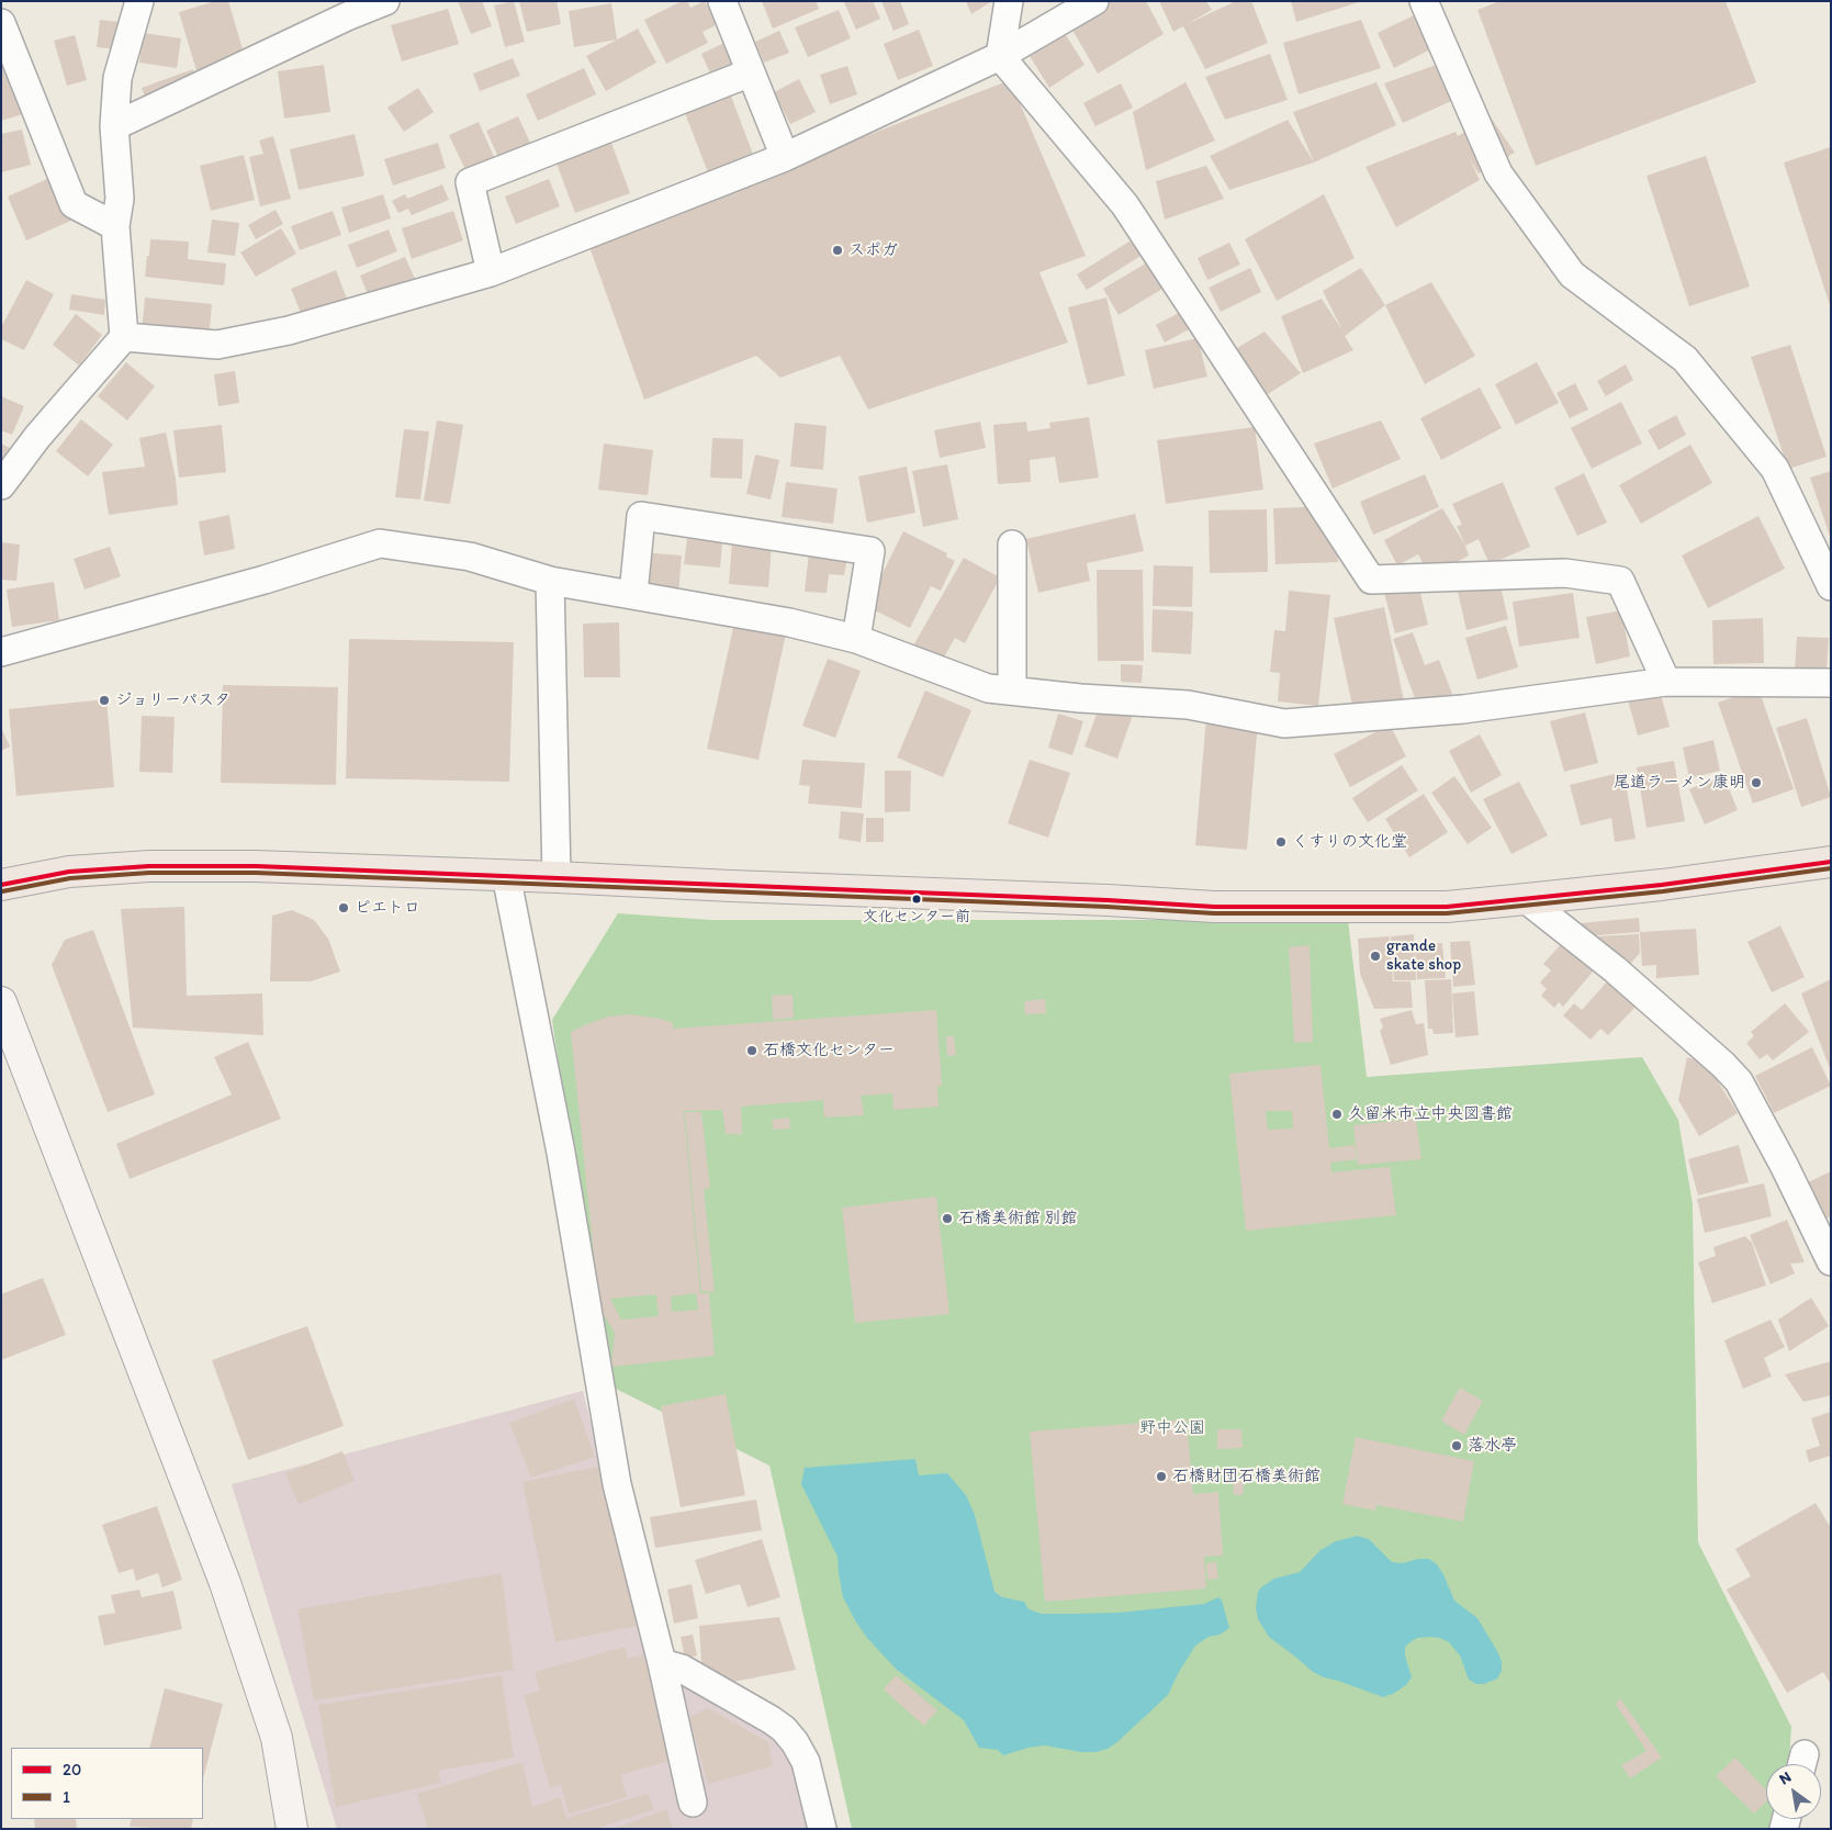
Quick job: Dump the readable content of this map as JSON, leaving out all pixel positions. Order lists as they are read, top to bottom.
{
  "parks": ["野中公園"],
  "places": [
    "スポガ",
    "ジョリーパスタ",
    "尾道ラーメン康明",
    "くすりの文化堂",
    "文化センター前",
    "ピエトロ",
    "grande skate shop",
    "石橋文化センター",
    "久留米市立中央図書館",
    "石橋美術館 別館",
    "落水亭",
    "石橋財団石橋美術館"
  ],
  "lines": ["transit line 20", "transit line 1"],
  "legend": ["20", "1"],
  "north": "top left"
}
